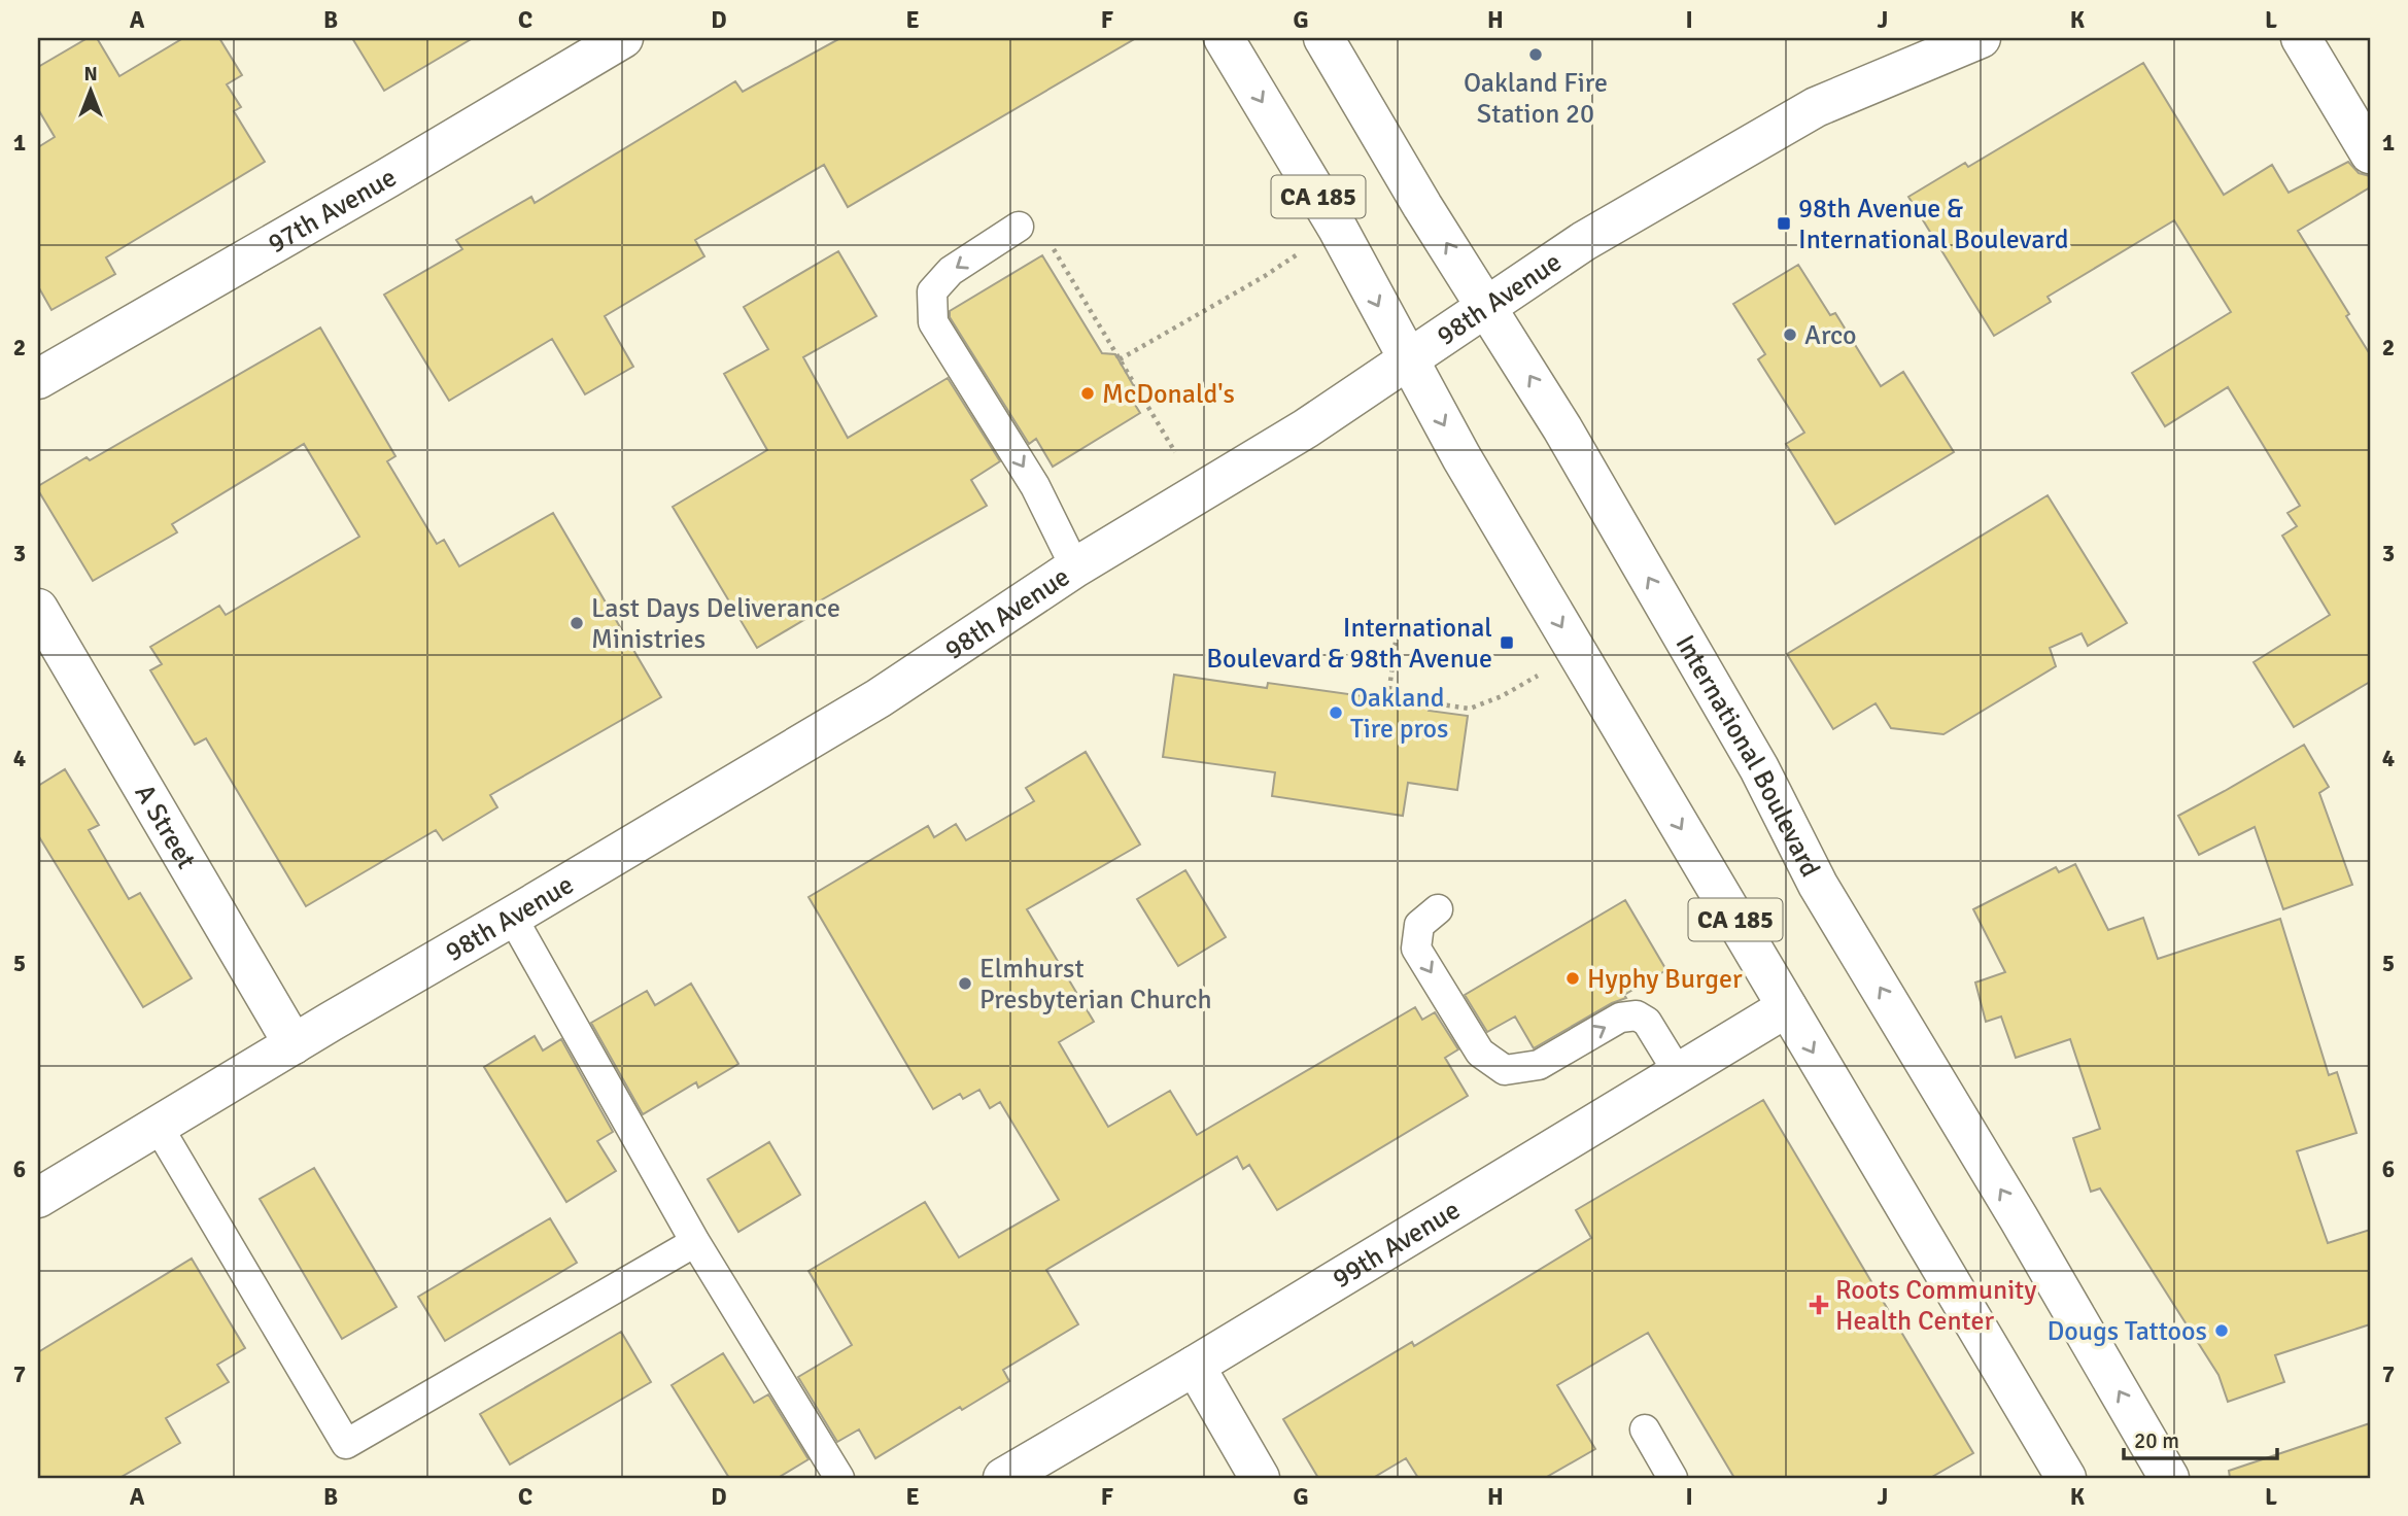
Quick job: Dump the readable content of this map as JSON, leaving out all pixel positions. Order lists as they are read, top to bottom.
{
  "streets": {
    "main road": [
      "CA 185",
      "97th Avenue",
      "98th Avenue",
      "International Boulevard",
      "A Street",
      "99th Avenue"
    ]
  },
  "crossings": [
    ["CA 185", "98th Avenue"],
    ["CA 185", "99th Avenue"],
    ["98th Avenue", "International Boulevard"],
    ["98th Avenue", "A Street"]
  ],
  "places": {
    "other": [
      "Oakland Fire Station 20",
      "Arco",
      "McDonald's",
      "Last Days Deliverance Ministries",
      "Oakland Tire pros",
      "Hyphy Burger",
      "Elmhurst Presbyterian Church",
      "Dougs Tattoos"
    ],
    "transit": ["98th Avenue & International Boulevard", "International Boulevard & 98th Avenue"],
    "health": ["Roots Community Health Center"]
  },
  "scale_bar": "20 m",
  "north": "top",
  "grid": {
    "columns": [
      "A",
      "B",
      "C",
      "D",
      "E",
      "F",
      "G",
      "H",
      "I",
      "J",
      "K",
      "L"
    ],
    "rows": [
      "1",
      "2",
      "3",
      "4",
      "5",
      "6",
      "7"
    ]
  }
}
